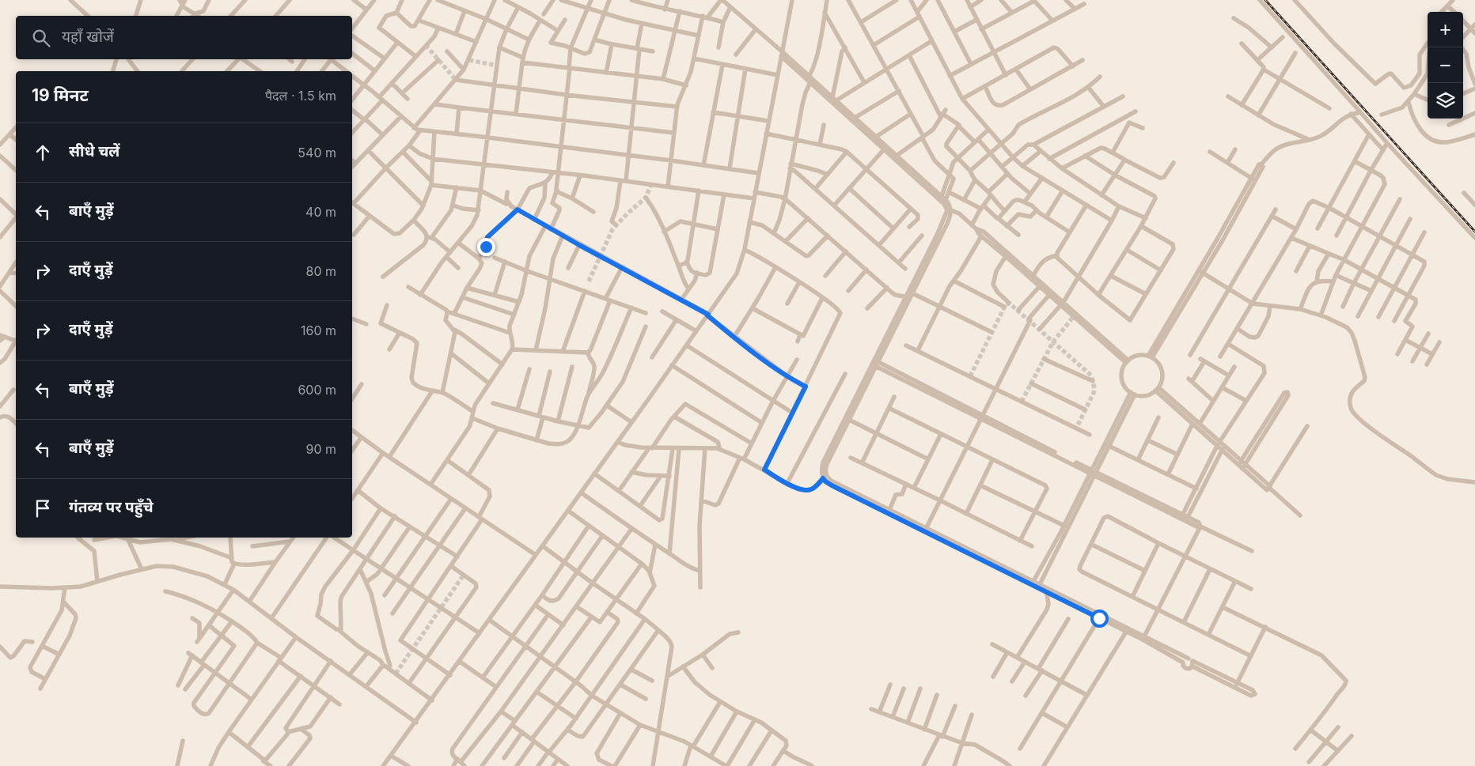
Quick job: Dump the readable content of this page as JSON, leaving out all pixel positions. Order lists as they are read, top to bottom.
{
  "page": {
    "map_buttons": ["+", "−"],
    "search": "यहाँ खोजें",
    "heading": ["19 मिनट", "पैदल · 1.5 km"],
    "list": [
      ["सीधे चलें", "540 m"],
      ["बाएँ मुड़ें", "40 m"],
      ["दाएँ मुड़ें", "80 m"],
      ["दाएँ मुड़ें", "160 m"],
      ["बाएँ मुड़ें", "600 m"],
      ["बाएँ मुड़ें", "90 m"],
      "गंतव्य पर पहुँचे"
    ]
  }
}
